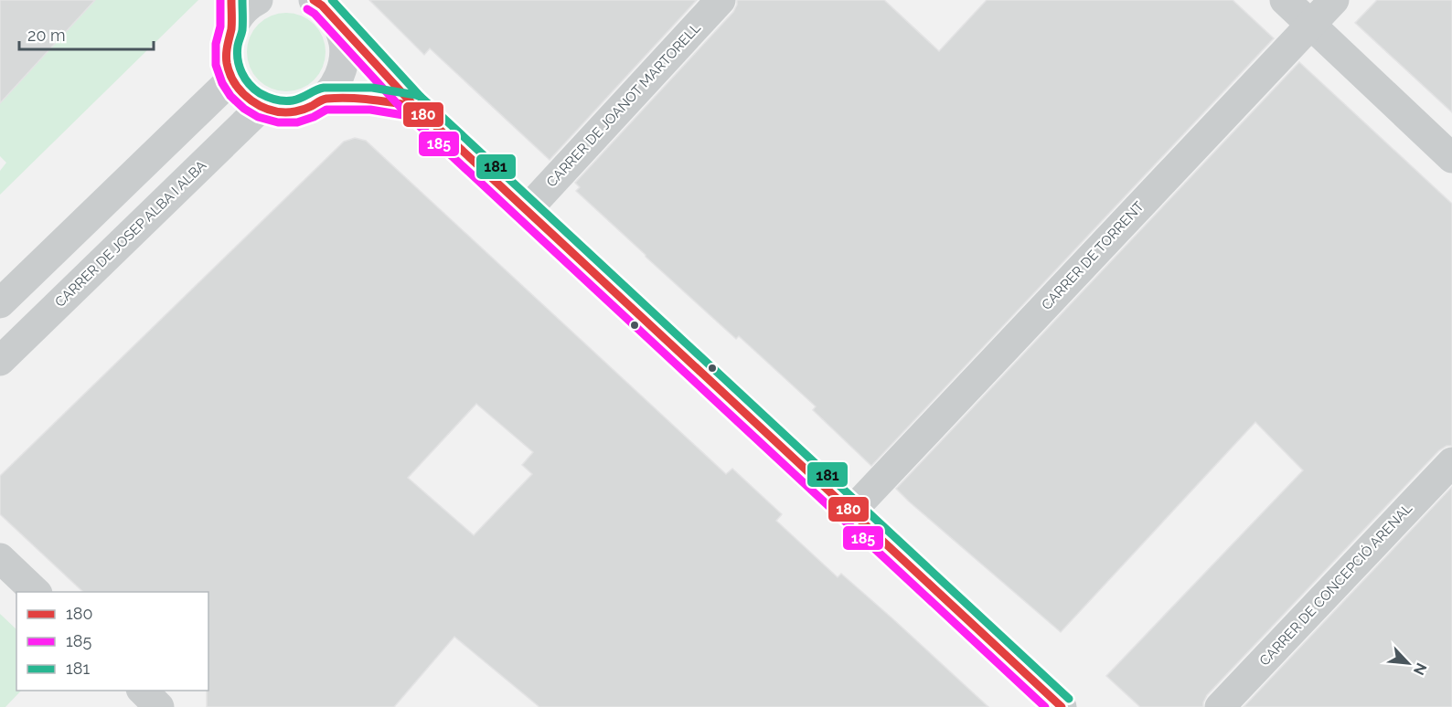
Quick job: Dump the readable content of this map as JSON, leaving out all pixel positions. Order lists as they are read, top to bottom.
{
  "streets": {
    "street": [
      "CARRER DE JOANOT MARTORELL",
      "CARRER DE JOSEP ALBA I ALBA",
      "CARRER DE TORRENT",
      "CARRER DE CONCEPCIÓ ARENAL"
    ]
  },
  "lines": ["transit line 180", "transit line 185", "transit line 181"],
  "legend": ["180", "185", "181"],
  "scale_bar": "20 m",
  "north": "bottom right"
}
